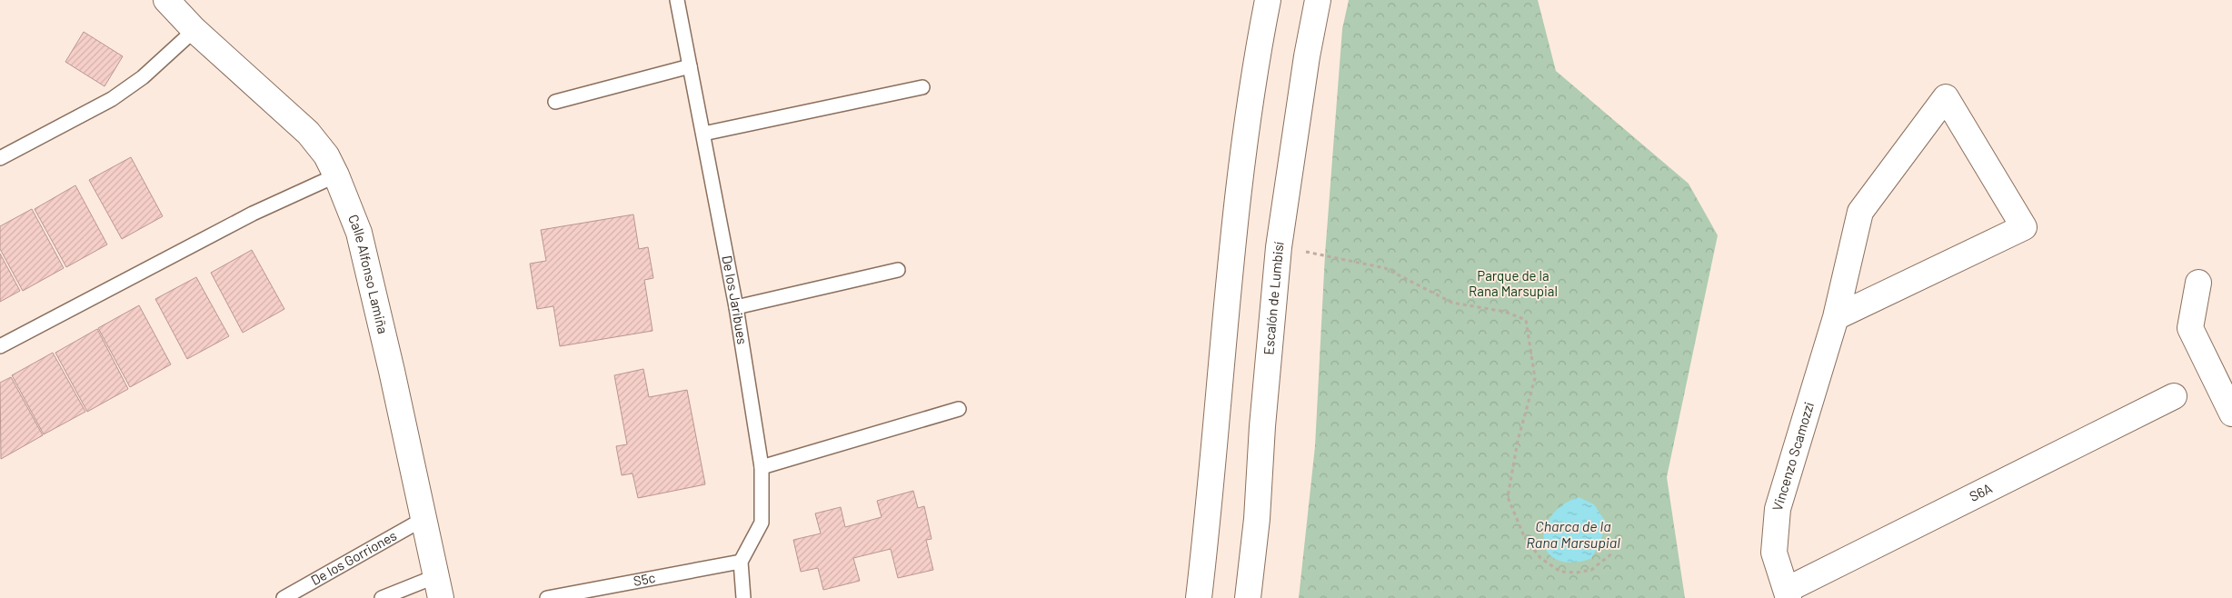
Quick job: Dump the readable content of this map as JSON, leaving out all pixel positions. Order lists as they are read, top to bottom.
{
  "streets": {
    "street": [
      "Calle Alfonso Lamiña",
      "Escalón de Lumbisí",
      "Vincenzo Scamozzi",
      "S6A"
    ],
    "lane": ["De los Jaribues", "De los Gorriones", "S5c"]
  },
  "crossings": [
    ["Calle Alfonso Lamiña", "De los Gorriones"],
    ["De los Jaribues", "S5c"],
    ["Vincenzo Scamozzi", "S6A"]
  ],
  "water": ["Charca de la Rana Marsupial"],
  "parks": ["Parque de la Rana Marsupial"]
}
